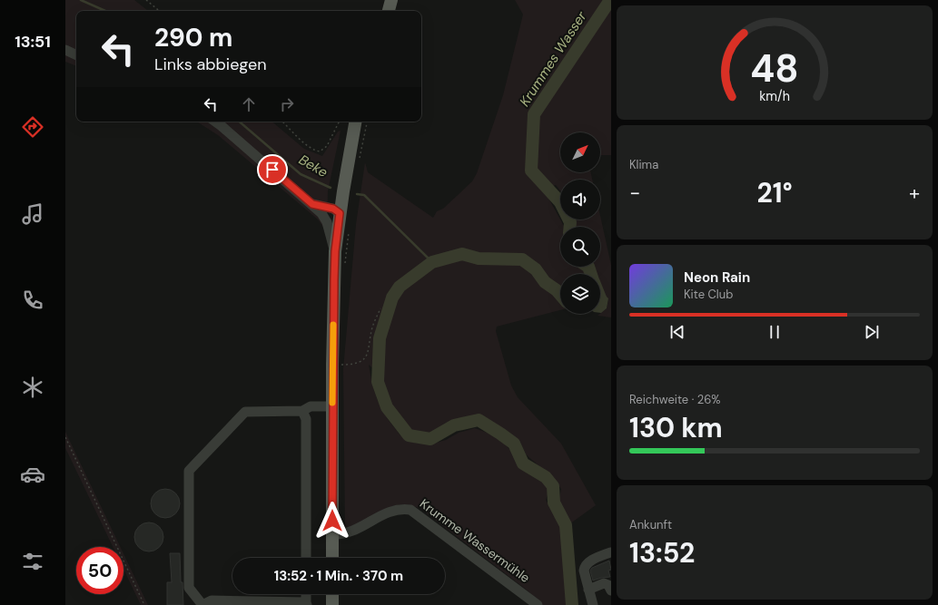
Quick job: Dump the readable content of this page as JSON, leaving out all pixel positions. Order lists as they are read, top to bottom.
{
  "streets": {
    "street": ["Krumme Wassermühle"]
  },
  "water": ["Krummes Wasser", "Beke"],
  "north": "top right",
  "page": {
    "tabs": "13:51",
    "turn": ["290 m", "Links abbiegen"],
    "tile": [
      "Klima",
      ["Reichweite · 26%", "130 km"],
      ["Ankunft", "13:52"]
    ],
    "heat": ["−", "21°", "+"],
    "song": ["Neon Rain", "Kite Club"],
    "limit": "50",
    "trip": "13:52 · 1 Min. · 370 m",
    "gauge": ["48", "km/h"]
  }
}
